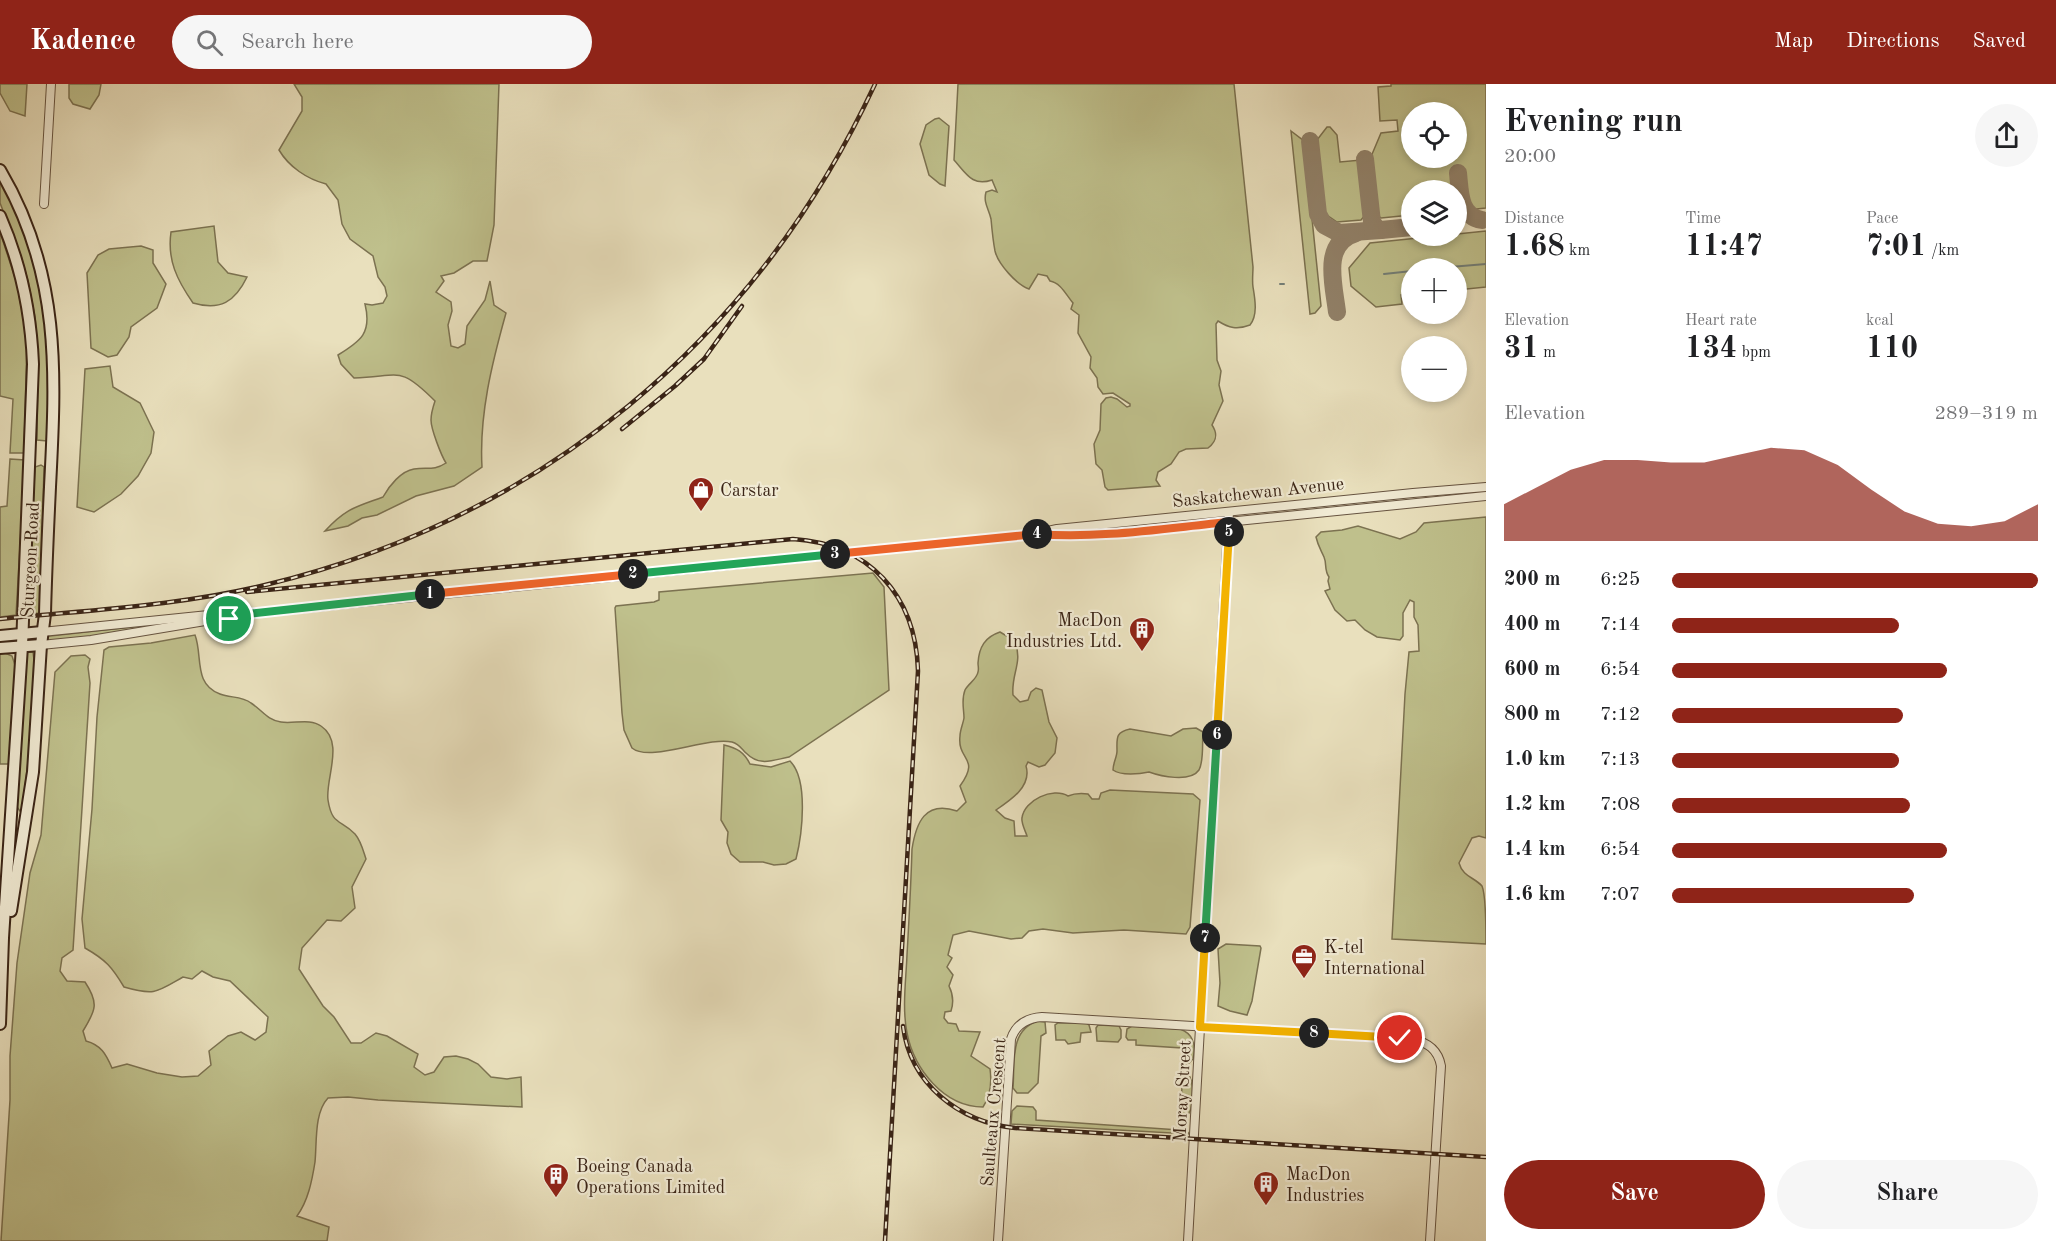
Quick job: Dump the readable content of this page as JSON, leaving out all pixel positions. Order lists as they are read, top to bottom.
{
  "streets": {
    "main road": ["Saskatchewan Avenue", "Sturgeon Road"],
    "street": ["Moray Street", "Saulteaux Crescent"]
  },
  "crossings": [
    ["Saskatchewan Avenue", "Sturgeon Road"],
    ["Saskatchewan Avenue", "Moray Street"],
    ["Moray Street", "Saulteaux Crescent"]
  ],
  "places": {
    "shop": ["Carstar"],
    "building": ["MacDon Industries Ltd.", "Boeing Canada Operations Limited", "MacDon Industries"],
    "office": ["K-tel International"]
  },
  "page": {
    "header": "Kadence",
    "search": "Search here",
    "nav": ["Map", "Directions", "Saved"],
    "heading": ["Evening run", "20:00"],
    "map_buttons": ["+", "−"],
    "stats": [
      ["Distance", "1.68 km"],
      ["Time", "11:47"],
      ["Pace", "7:01 /km"],
      ["Elevation", "31 m"],
      ["Heart rate", "134 bpm"],
      ["kcal", "110"]
    ],
    "chart": ["Elevation", "289–319 m"],
    "pins": [
      "5",
      "4",
      "3",
      "2",
      "1",
      "6",
      "7",
      "8"
    ],
    "list": [
      {
        "name": "200 m",
        "note": "6:25"
      },
      {
        "name": "400 m",
        "note": "7:14"
      },
      {
        "name": "600 m",
        "note": "6:54"
      },
      {
        "name": "800 m",
        "note": "7:12"
      },
      {
        "name": "1.0 km",
        "note": "7:13"
      },
      {
        "name": "1.2 km",
        "note": "7:08"
      },
      {
        "name": "1.4 km",
        "note": "6:54"
      },
      {
        "name": "1.6 km",
        "note": "7:07"
      }
    ],
    "buttons": ["Save", "Share"]
  }
}
